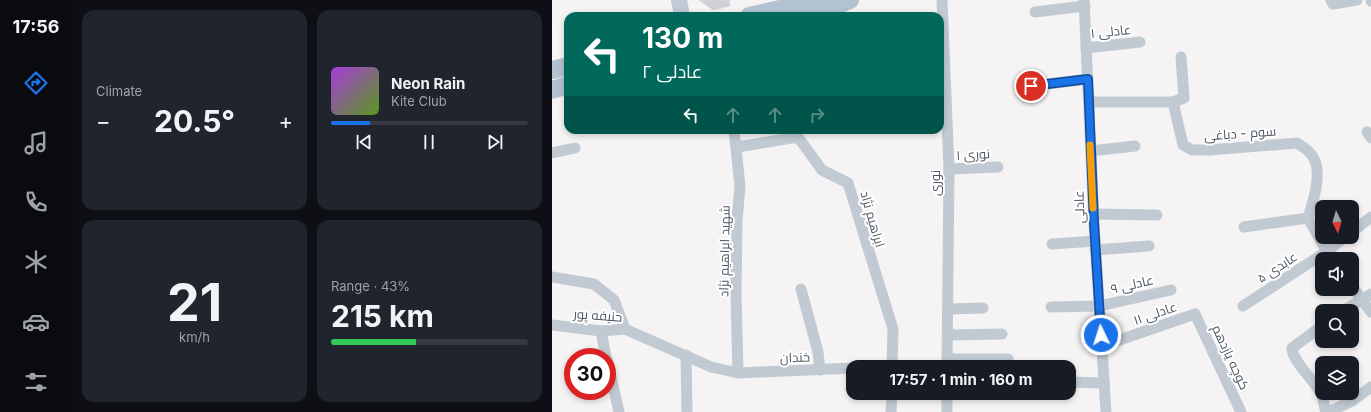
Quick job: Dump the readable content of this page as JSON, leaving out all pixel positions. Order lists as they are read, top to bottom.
{
  "streets": {
    "street": [
      "عادلی ۱",
      "سوم - دباغی",
      "نوری ۱",
      "نوری",
      "عادلی",
      "ابراهیم نژاد",
      "شهید ابراهیم نژاد",
      "عابدی ۵",
      "عادلی ۹",
      "عادلی ۱۱",
      "حنیفه پور",
      "خندان",
      "کوچه یازدهم"
    ]
  },
  "crossings": [
    ["عادلی ۱", "عادلی"],
    ["نوری ۱", "نوری"],
    ["عادلی", "عادلی ۹"],
    ["عادلی", "عادلی ۱۱"],
    ["ابراهیم نژاد", "شهید ابراهیم نژاد"],
    ["شهید ابراهیم نژاد", "حنیفه پور"],
    ["شهید ابراهیم نژاد", "خندان"],
    ["عادلی ۱۱", "کوچه یازدهم"],
    ["حنیفه پور", "خندان"]
  ],
  "north": "bottom",
  "page": {
    "tabs": "17:56",
    "tile": [
      "Climate",
      ["21", "km/h"],
      ["Range · 43%", "215 km"]
    ],
    "turn": ["130 m", "عادلی ۲"],
    "song": ["Neon Rain", "Kite Club"],
    "heat": ["−", "20.5°", "+"],
    "limit": "30",
    "trip": "17:57 · 1 min · 160 m"
  }
}
